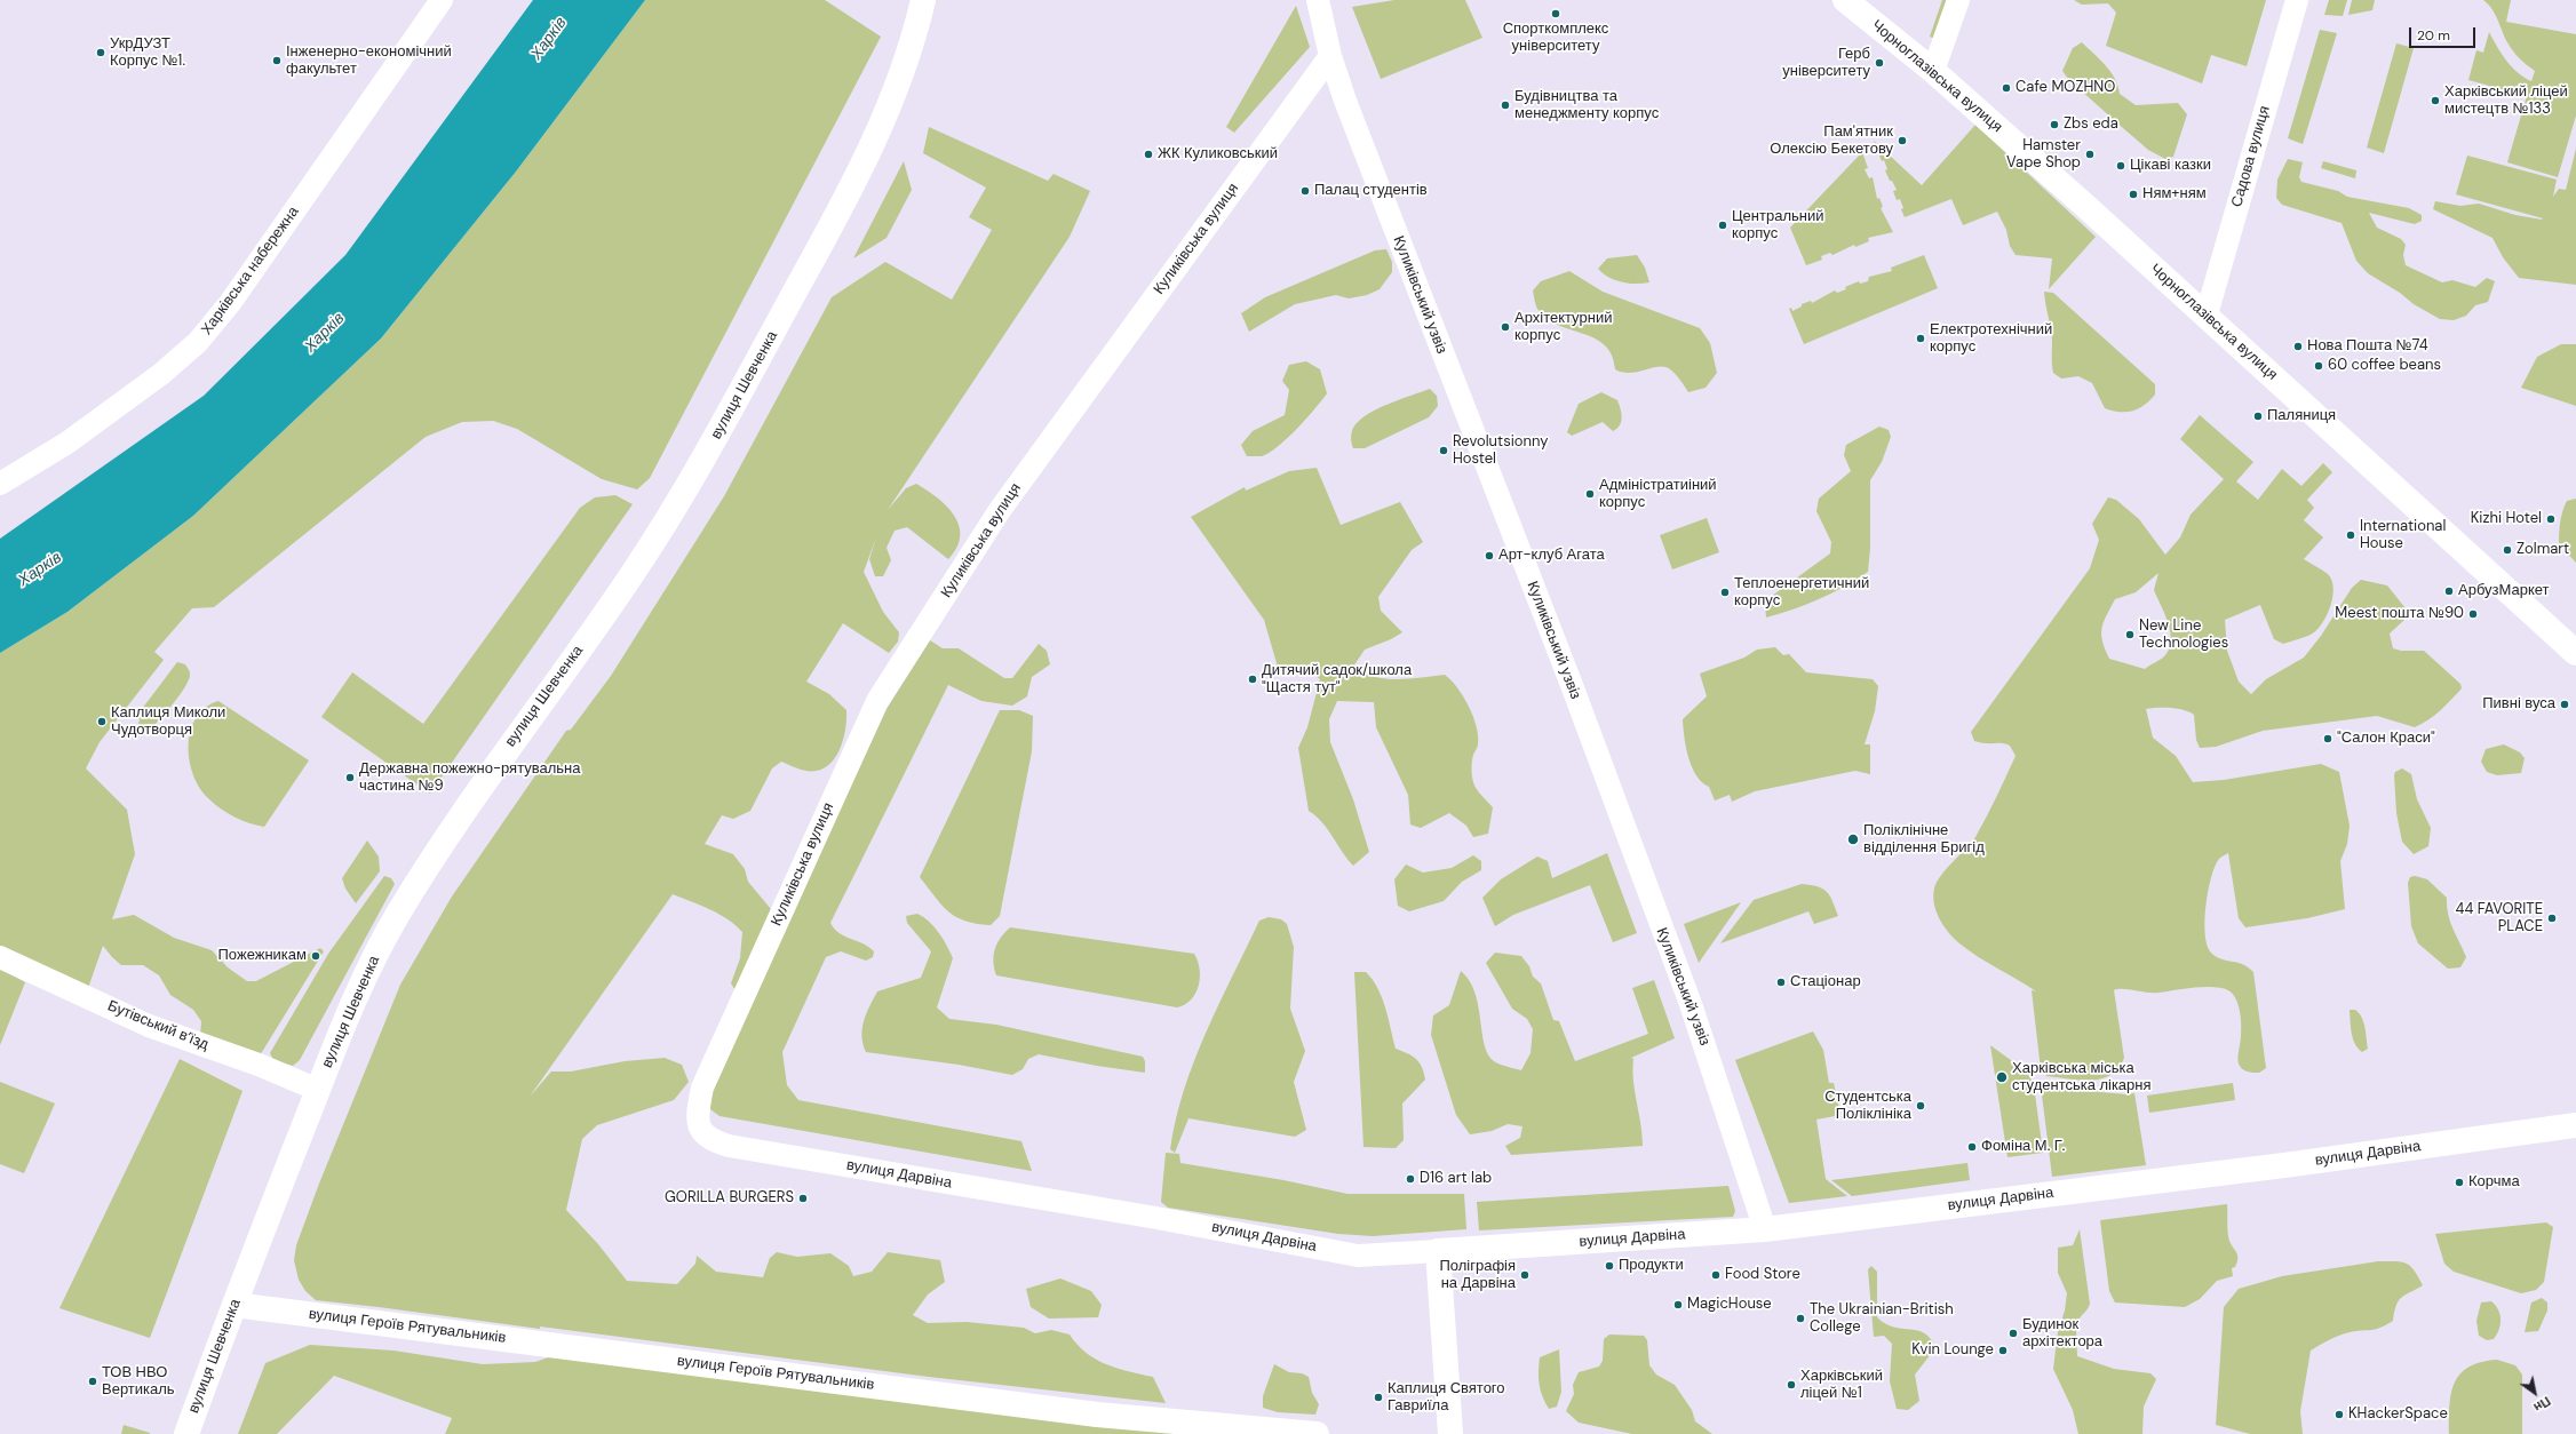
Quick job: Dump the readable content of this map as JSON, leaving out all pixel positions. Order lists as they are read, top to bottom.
{
  "streets": {
    "street": [
      "Чорноглазівська вулиця",
      "Садова вулиця",
      "Куликівська вулиця",
      "Харківська набережна",
      "Куликівський узвіз",
      "вулиця Шевченка",
      "Бутівський в’їзд",
      "вулиця Дарвіна",
      "вулиця Героїв Рятувальників"
    ]
  },
  "crossings": [
    ["Чорноглазівська вулиця", "Садова вулиця"],
    ["Куликівська вулиця", "Куликівський узвіз"],
    ["Куликівська вулиця", "вулиця Дарвіна"],
    ["Куликівський узвіз", "вулиця Дарвіна"],
    ["вулиця Шевченка", "Бутівський в’їзд"],
    ["вулиця Шевченка", "вулиця Героїв Рятувальників"]
  ],
  "water": ["Харків"],
  "places": [
    "Спорткомплекс університету",
    "УкрДУЗТ Корпус №1.",
    "Інженерно-економічний факультет",
    "Герб університету",
    "Cafe MOZHNO",
    "Харківський ліцей мистецтв №133",
    "Будівництва та менеджменту корпус",
    "Zbs eda",
    "Пам'ятник Олексію Бекетову",
    "ЖК Куликовський",
    "Hamster Vape Shop",
    "Цікаві казки",
    "Палац студентів",
    "Ням+ням",
    "Центральний корпус",
    "Архітектурний корпус",
    "Електротехнічний корпус",
    "Нова Пошта №74",
    "60 coffee beans",
    "Паляниця",
    "Revolutsionny Hostel",
    "Адміністратиіний корпус",
    "Kizhi Hotel",
    "International House",
    "Zolmart",
    "Арт-клуб Агата",
    "АрбузМаркет",
    "Теплоенергетичний корпус",
    "Meest пошта №90",
    "New Line Technologies",
    "Дитячий садок/школа \"Щастя тут\"",
    "Пивні вуса",
    "Каплиця Миколи Чудотворця",
    "\"Салон Краси\"",
    "Державна пожежно-рятувальна частина №9",
    "Поліклінічне відділення Бригід",
    "44 FAVORITE PLACE",
    "Пожежникам",
    "Стаціонар",
    "Харківська міська студентська лікарня",
    "Студентська Поліклініка",
    "Фоміна М. Г.",
    "D16 art lab",
    "Корчма",
    "GORILLA BURGERS",
    "Продукти",
    "Поліграфія на Дарвіна",
    "Food Store",
    "MagicHouse",
    "The Ukrainian-British College",
    "Будинок архітектора",
    "Kvin Lounge",
    "ТОВ НВО Вертикаль",
    "Харківський ліцей №1",
    "Каплиця Святого Гавриїла",
    "KHackerSpace"
  ],
  "scale_bar": "20 m",
  "north": "bottom right"
}
